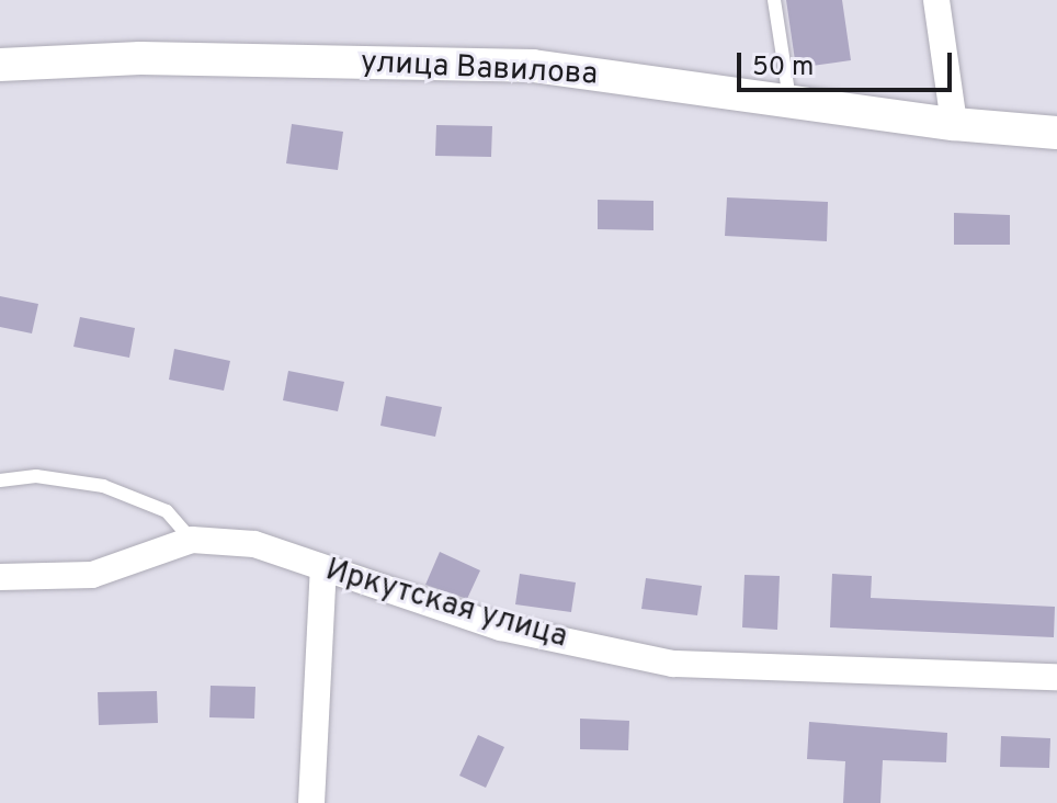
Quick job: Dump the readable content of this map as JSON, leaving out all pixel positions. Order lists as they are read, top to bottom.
{
  "streets": {
    "street": ["улица Вавилова", "Иркутская улица"]
  },
  "scale_bar": "50 m"
}
